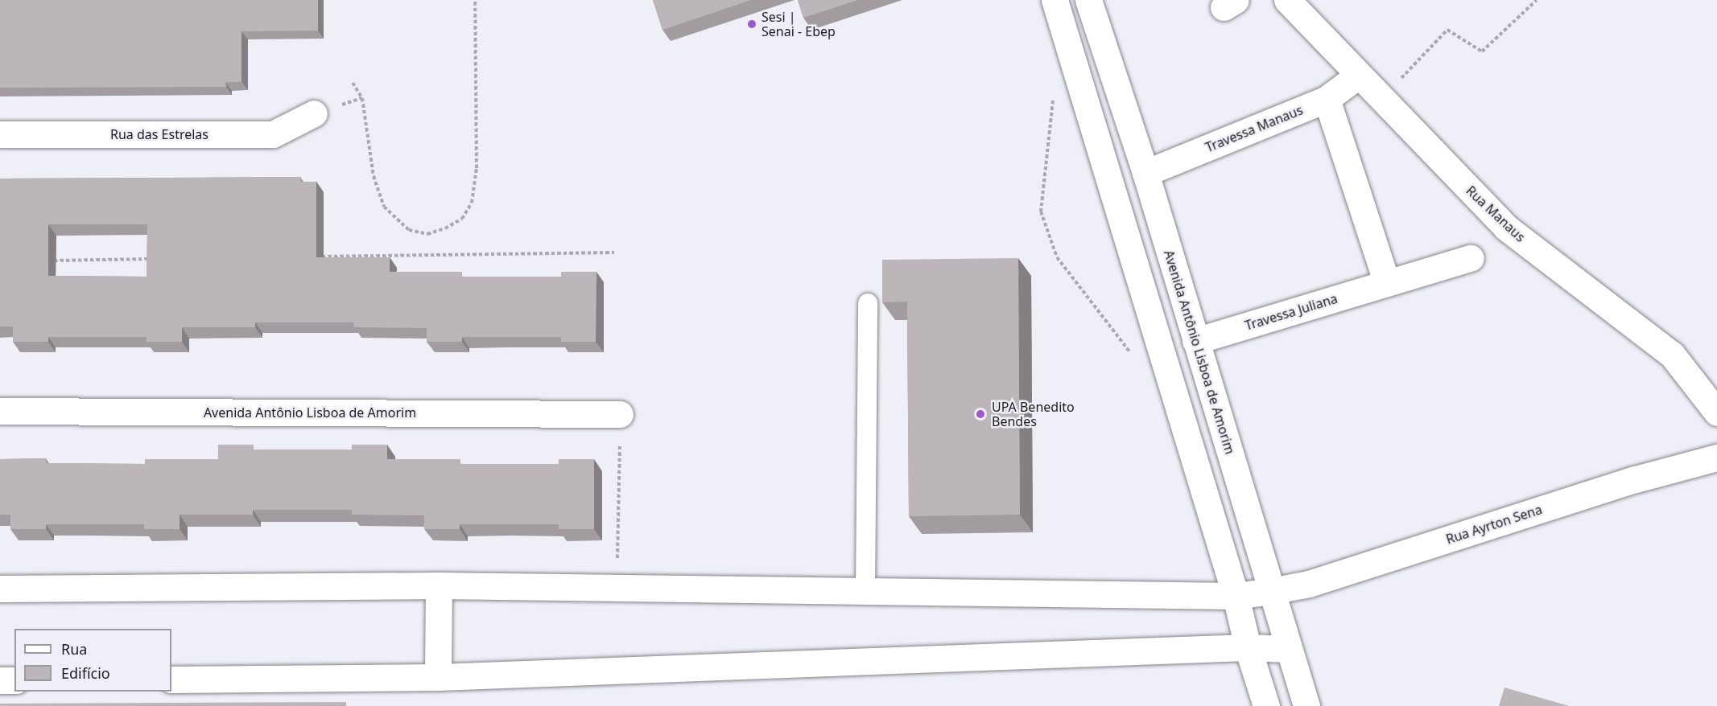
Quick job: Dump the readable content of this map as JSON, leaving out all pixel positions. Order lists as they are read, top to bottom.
{
  "streets": {
    "street": [
      "Travessa Manaus",
      "Rua das Estrelas",
      "Rua Manaus",
      "Travessa Juliana",
      "Avenida Antônio Lisboa de Amorim",
      "Rua Ayrton Sena"
    ]
  },
  "crossings": [
    ["Travessa Manaus", "Rua Manaus"],
    ["Travessa Manaus", "Avenida Antônio Lisboa de Amorim"],
    ["Travessa Juliana", "Avenida Antônio Lisboa de Amorim"],
    ["Avenida Antônio Lisboa de Amorim", "Rua Ayrton Sena"]
  ],
  "places": ["Sesi | Senai - Ebep", "UPA Benedito Bendes"],
  "legend": ["Rua", "Edifício"]
}
